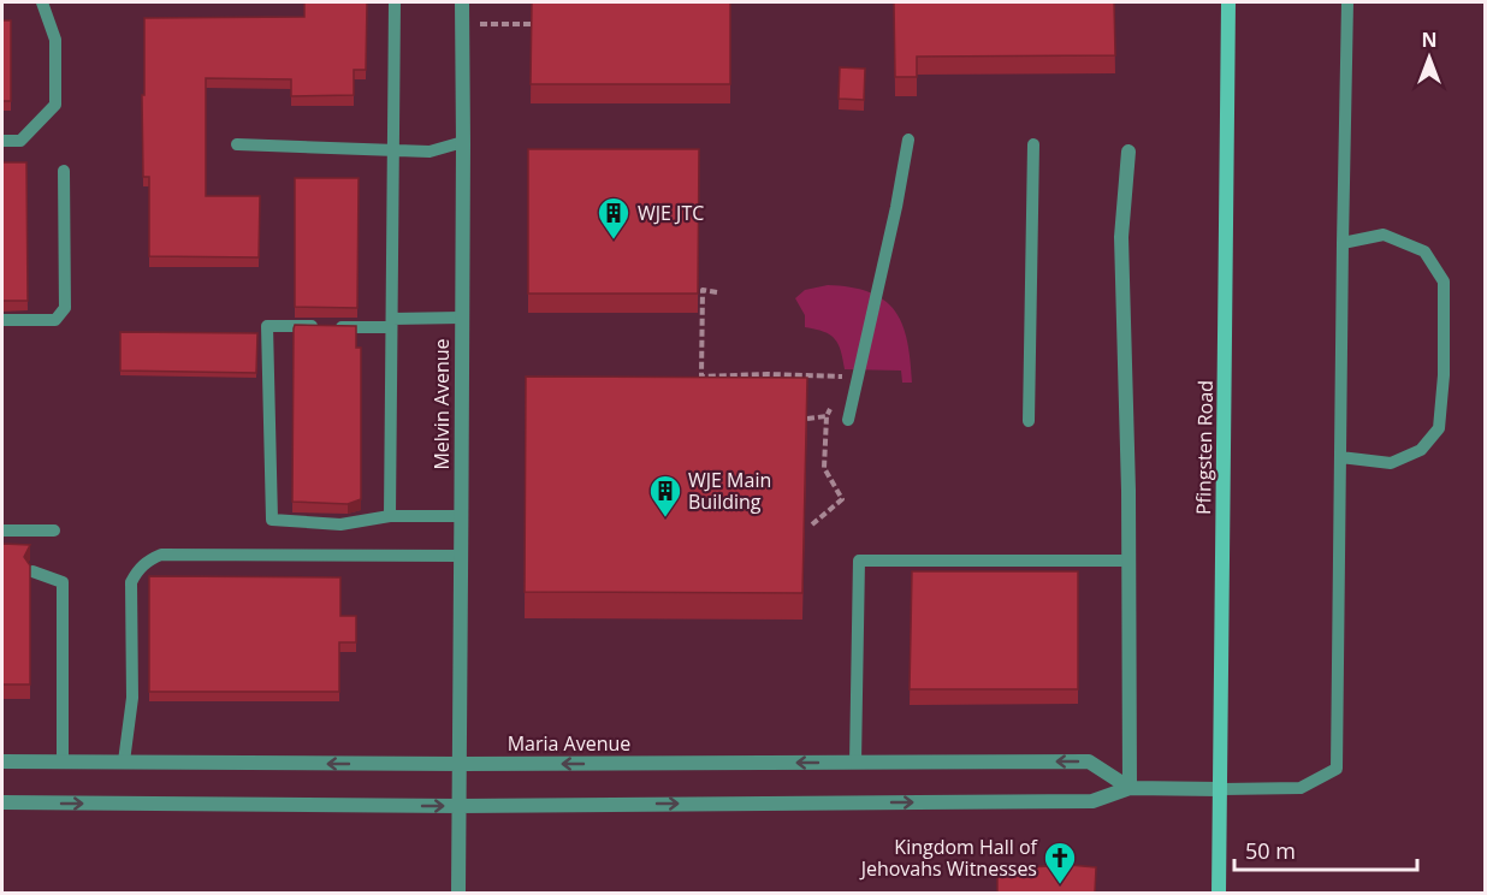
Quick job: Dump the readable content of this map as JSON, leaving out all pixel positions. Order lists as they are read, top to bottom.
{
  "streets": {
    "main road": ["Pfingsten Road"],
    "street": ["Melvin Avenue", "Maria Avenue"]
  },
  "crossings": [
    ["Melvin Avenue", "Maria Avenue"]
  ],
  "places": {
    "building": ["WJE JTC", "WJE Main Building"],
    "church": ["Kingdom Hall of Jehovahs Witnesses"]
  },
  "scale_bar": "50 m",
  "north": "top"
}
